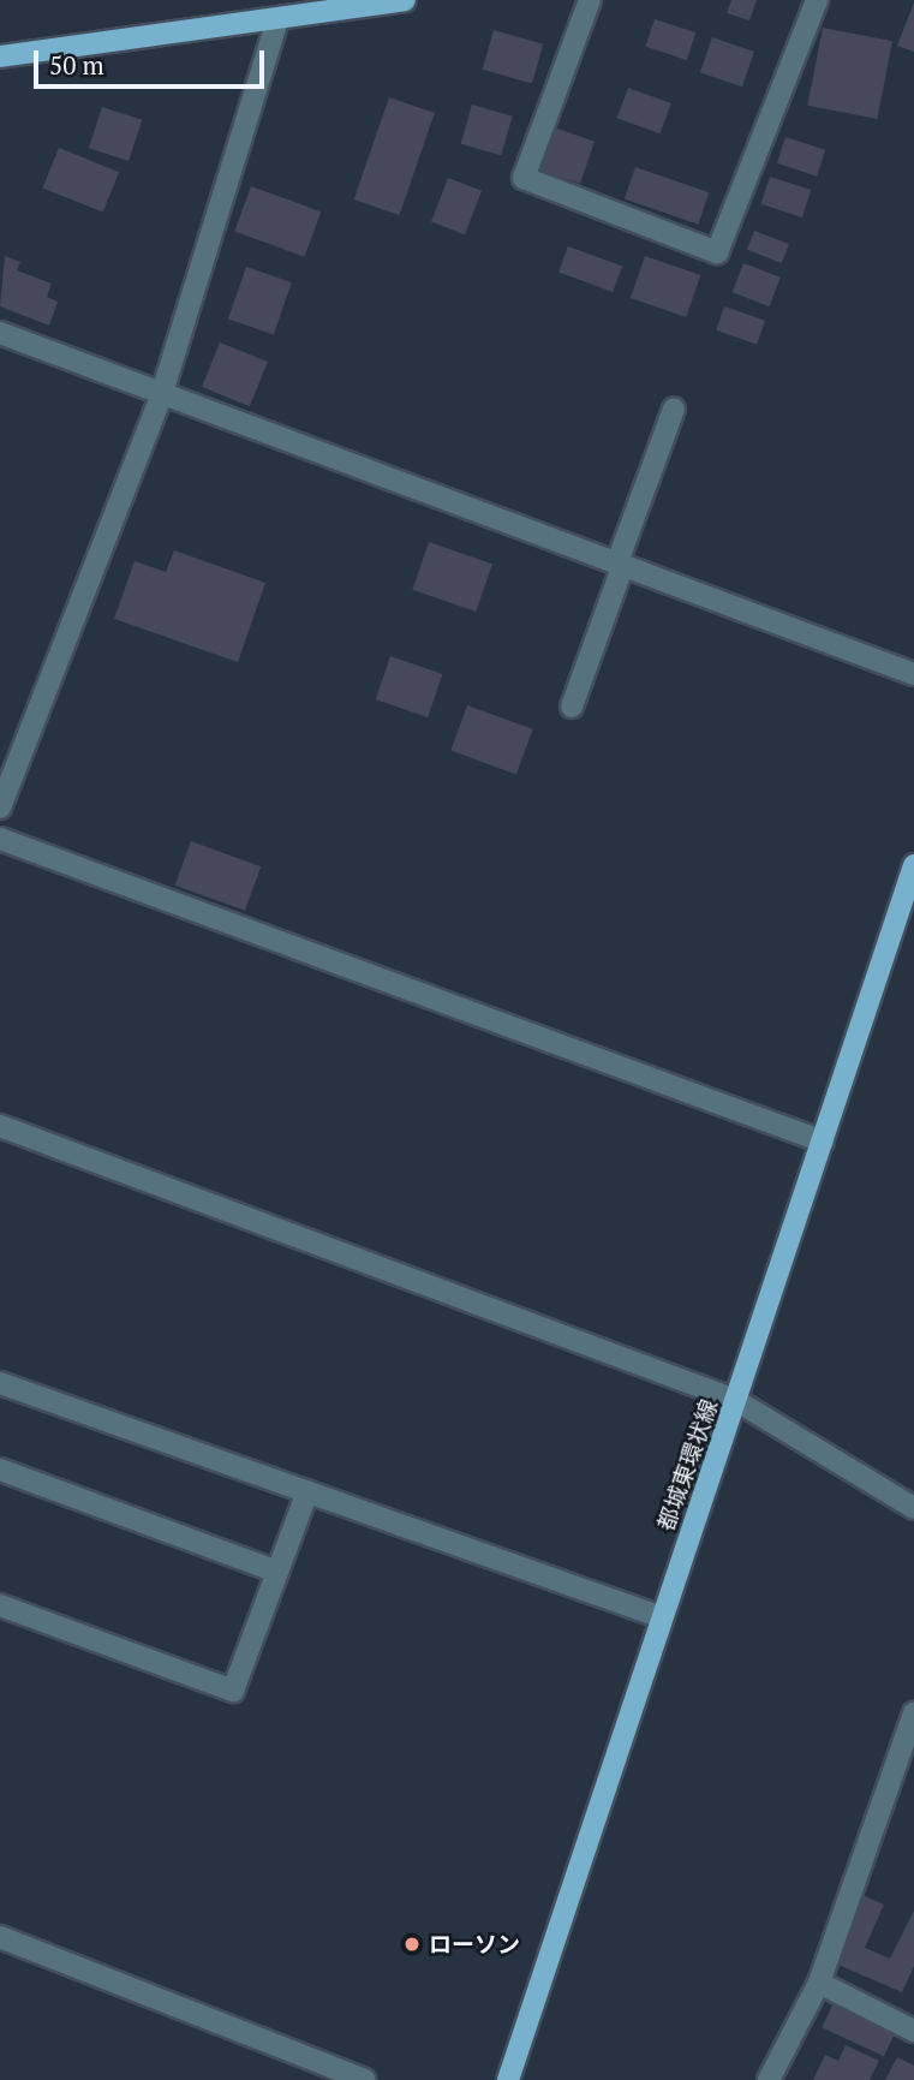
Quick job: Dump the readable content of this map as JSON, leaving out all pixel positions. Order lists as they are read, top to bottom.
{
  "streets": {
    "main road": ["都城東環状線"]
  },
  "places": ["ローソン"],
  "scale_bar": "50 m"
}
